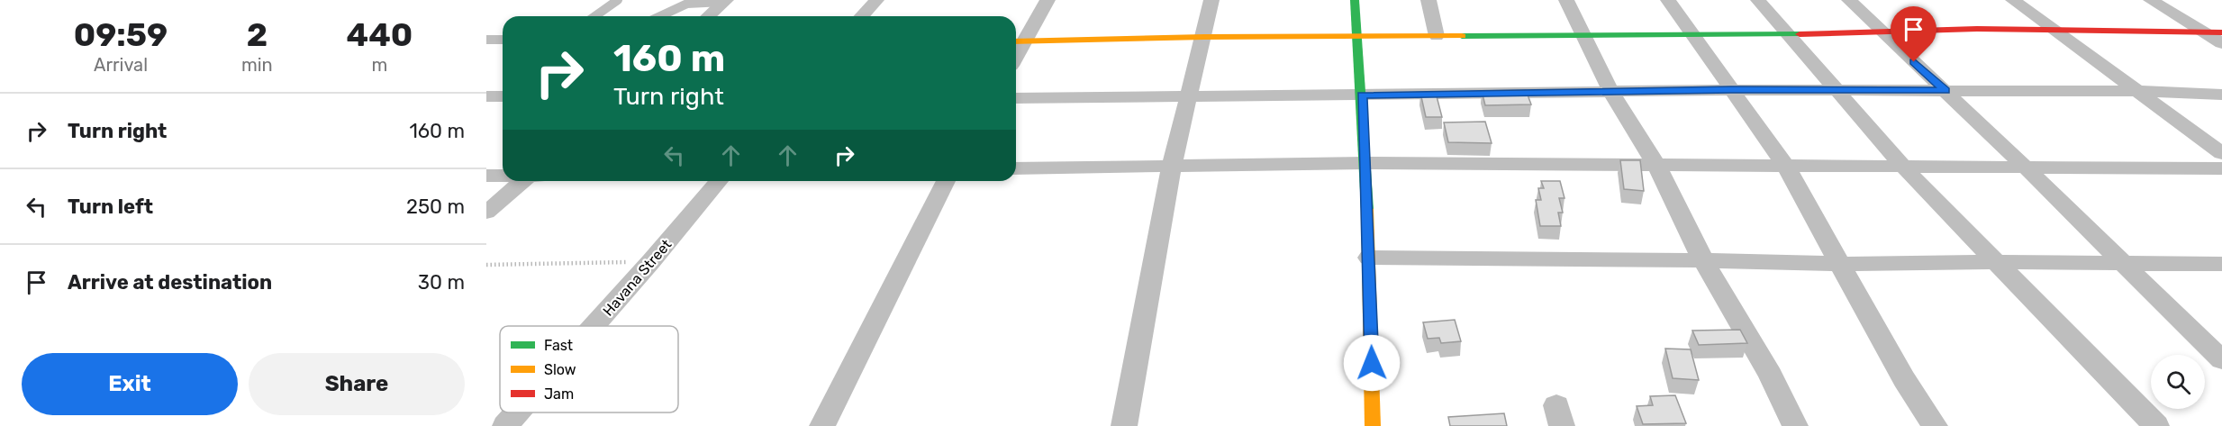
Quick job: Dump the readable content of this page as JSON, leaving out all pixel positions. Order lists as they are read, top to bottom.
{
  "streets": {
    "street": ["Havana Street"]
  },
  "legend": ["Fast", "Slow", "Jam"],
  "page": {
    "eta": [
      "09:59",
      "Arrival",
      "2",
      "min",
      "440",
      "m"
    ],
    "turn": ["160 m", "Turn right"],
    "list": [
      {
        "name": "Turn right",
        "value": "160 m"
      },
      {
        "name": "Turn left",
        "value": "250 m"
      },
      {
        "name": "Arrive at destination",
        "value": "30 m"
      }
    ],
    "buttons": ["Exit", "Share"]
  }
}
